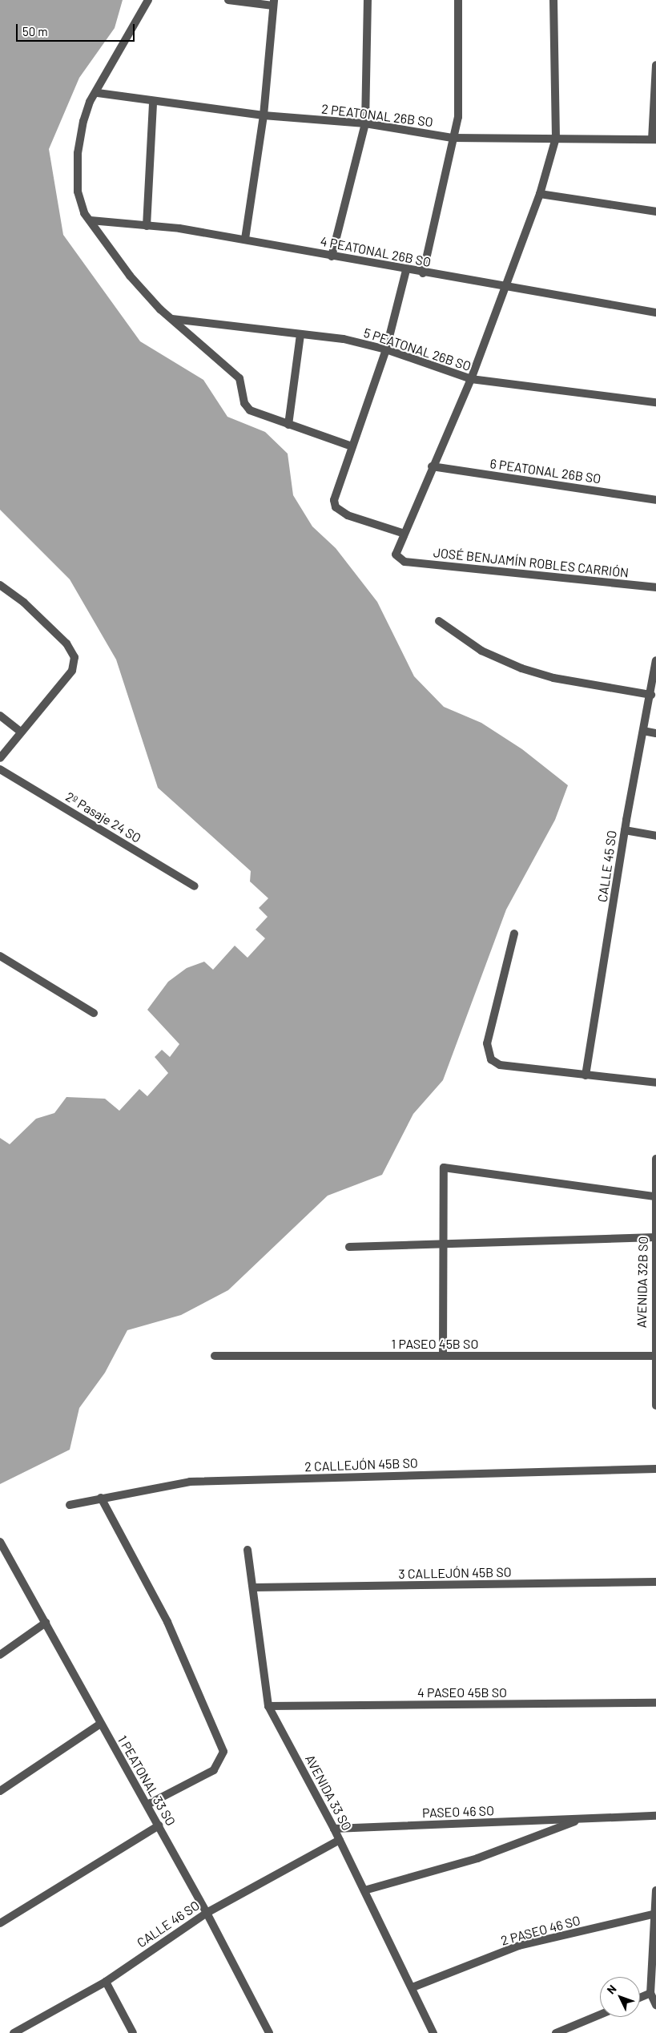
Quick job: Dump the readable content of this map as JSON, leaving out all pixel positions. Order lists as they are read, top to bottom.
{
  "streets": {
    "street": [
      "2 PEATONAL 26B SO",
      "4 PEATONAL 26B SO",
      "5 PEATONAL 26B SO",
      "6 PEATONAL 26B SO",
      "JOSÉ BENJAMÍN ROBLES CARRIÓN",
      "2º Pasaje 24 SO",
      "CALLE 45 SO",
      "AVENIDA 32B SO",
      "1 PASEO 45B SO",
      "2 CALLEJÓN 45B SO",
      "3 CALLEJÓN 45B SO",
      "4 PASEO 45B SO",
      "1 PEATONAL 33 SO",
      "AVENIDA 33 SO",
      "PASEO 46 SO",
      "CALLE 46 SO",
      "2 PASEO 46 SO"
    ]
  },
  "crossings": [
    ["AVENIDA 32B SO", "1 PASEO 45B SO"],
    ["3 CALLEJÓN 45B SO", "AVENIDA 33 SO"],
    ["4 PASEO 45B SO", "AVENIDA 33 SO"],
    ["1 PEATONAL 33 SO", "CALLE 46 SO"],
    ["AVENIDA 33 SO", "PASEO 46 SO"],
    ["AVENIDA 33 SO", "CALLE 46 SO"],
    ["AVENIDA 33 SO", "2 PASEO 46 SO"]
  ],
  "scale_bar": "50 m",
  "north": "top left"
}
